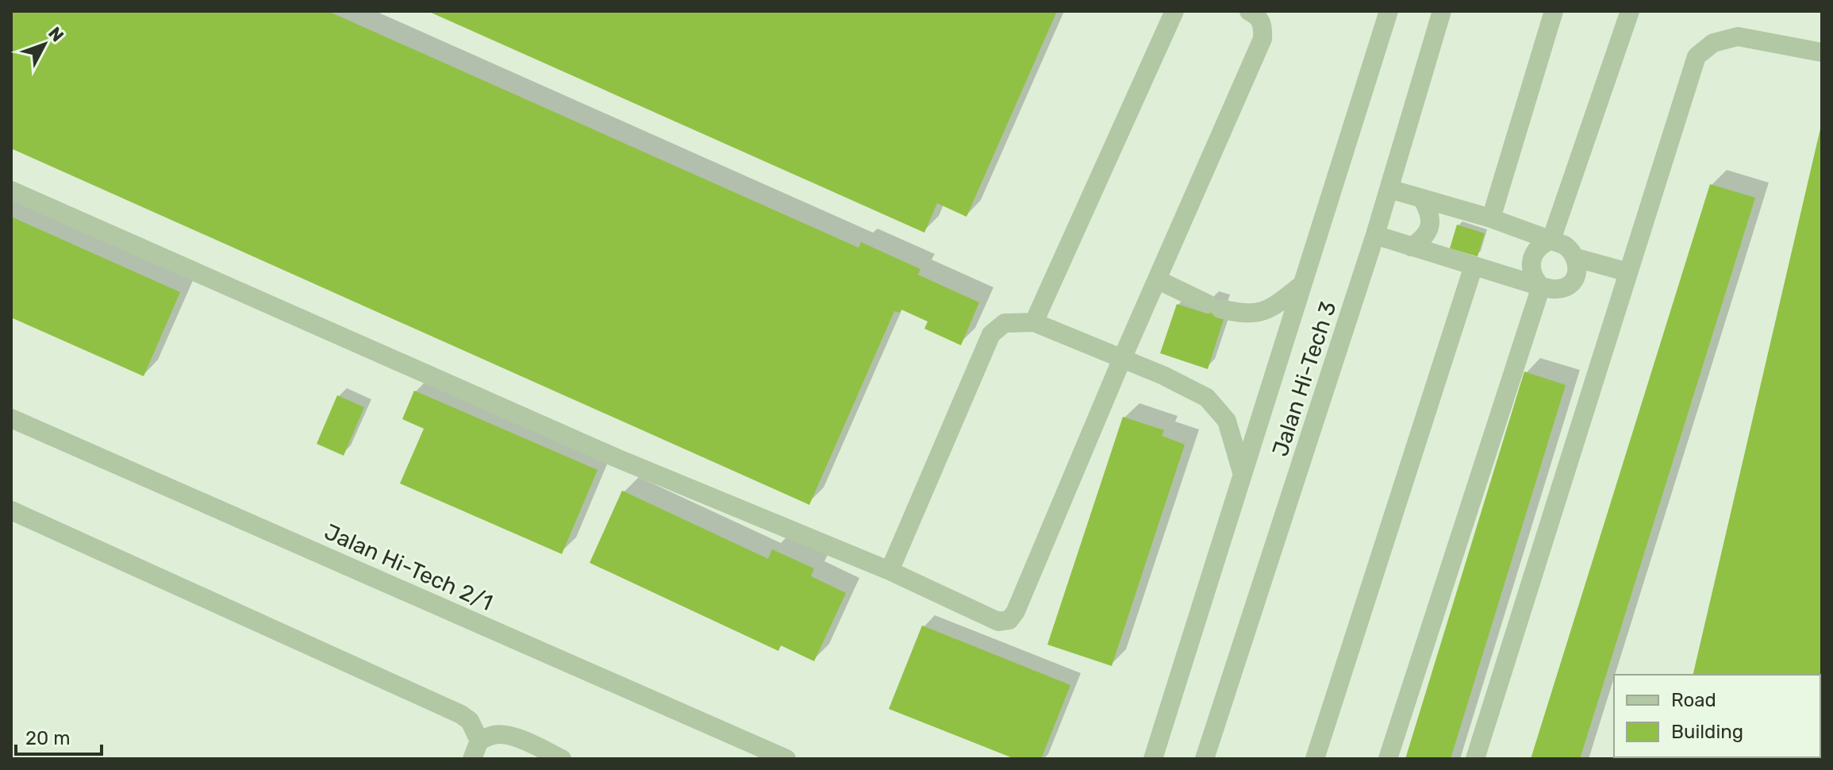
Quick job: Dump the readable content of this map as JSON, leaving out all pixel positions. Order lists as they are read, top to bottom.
{
  "streets": {
    "street": ["Jalan Hi-Tech 3", "Jalan Hi-Tech 2/1"]
  },
  "legend": ["Road", "Building"],
  "scale_bar": "20 m",
  "north": "top right"
}
